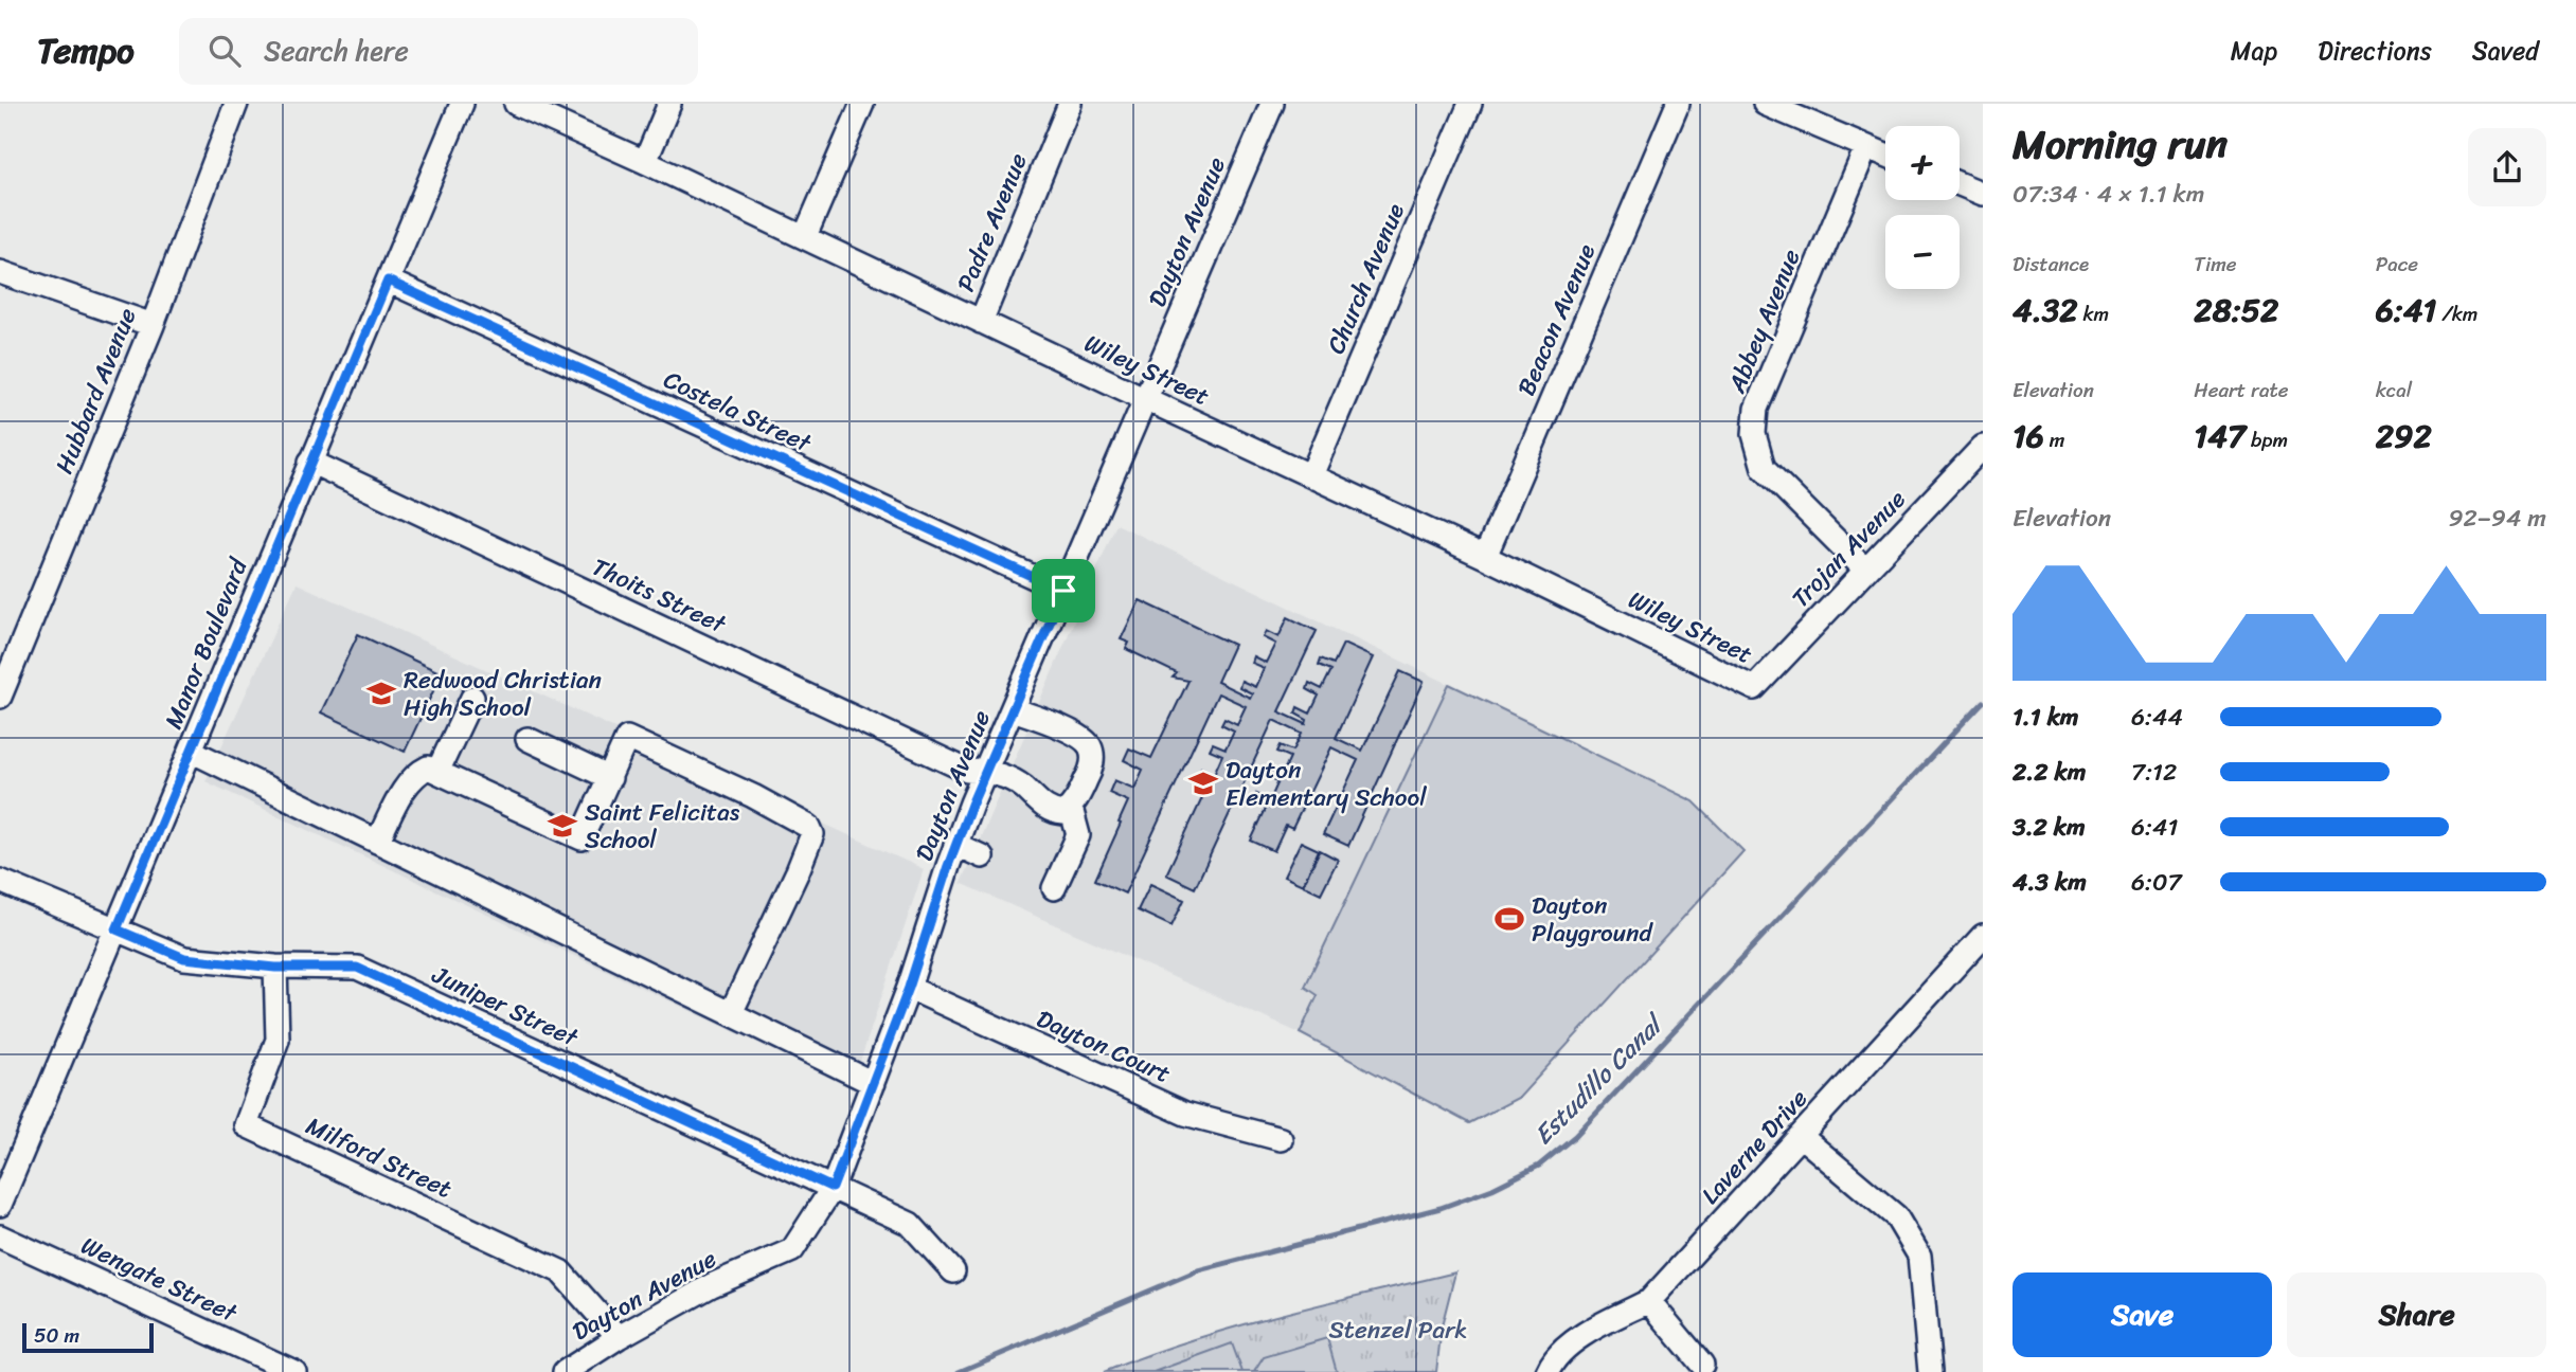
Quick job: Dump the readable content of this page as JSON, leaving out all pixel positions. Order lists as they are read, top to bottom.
{
  "streets": {
    "street": [
      "Padre Avenue",
      "Dayton Avenue",
      "Church Avenue",
      "Beacon Avenue",
      "Abbey Avenue",
      "Wiley Street",
      "Hubbard Avenue",
      "Costela Street",
      "Trojan Avenue",
      "Thoits Street",
      "Manor Boulevard",
      "Juniper Street",
      "Dayton Court",
      "Laverne Drive",
      "Milford Street",
      "Wengate Street"
    ]
  },
  "crossings": [
    ["Padre Avenue", "Wiley Street"],
    ["Dayton Avenue", "Wiley Street"],
    ["Dayton Avenue", "Costela Street"],
    ["Dayton Avenue", "Thoits Street"],
    ["Dayton Avenue", "Juniper Street"],
    ["Dayton Avenue", "Dayton Court"],
    ["Dayton Avenue", "Milford Street"],
    ["Church Avenue", "Wiley Street"],
    ["Beacon Avenue", "Wiley Street"],
    ["Abbey Avenue", "Trojan Avenue"],
    ["Wiley Street", "Trojan Avenue"],
    ["Costela Street", "Manor Boulevard"],
    ["Thoits Street", "Manor Boulevard"],
    ["Manor Boulevard", "Juniper Street"],
    ["Juniper Street", "Milford Street"]
  ],
  "water": ["Estudillo Canal"],
  "parks": ["Stenzel Park"],
  "places": {
    "school or university": ["Redwood Christian High School", "Dayton Elementary School", "Saint Felicitas School"],
    "sports": ["Dayton Playground"]
  },
  "scale_bar": "50 m",
  "page": {
    "header": "Tempo",
    "search": "Search here",
    "nav": ["Map", "Directions", "Saved"],
    "heading": ["Morning run", "07:34 · 4 × 1.1 km"],
    "map_buttons": ["+", "−"],
    "stats": [
      ["Distance", "4.32 km"],
      ["Time", "28:52"],
      ["Pace", "6:41 /km"],
      ["Elevation", "16 m"],
      ["Heart rate", "147 bpm"],
      ["kcal", "292"]
    ],
    "chart": ["Elevation", "92–94 m"],
    "list": [
      {
        "name": "1.1 km",
        "note": "6:44"
      },
      {
        "name": "2.2 km",
        "note": "7:12"
      },
      {
        "name": "3.2 km",
        "note": "6:41"
      },
      {
        "name": "4.3 km",
        "note": "6:07"
      }
    ],
    "buttons": ["Save", "Share"],
    "scale": "50 m"
  }
}
